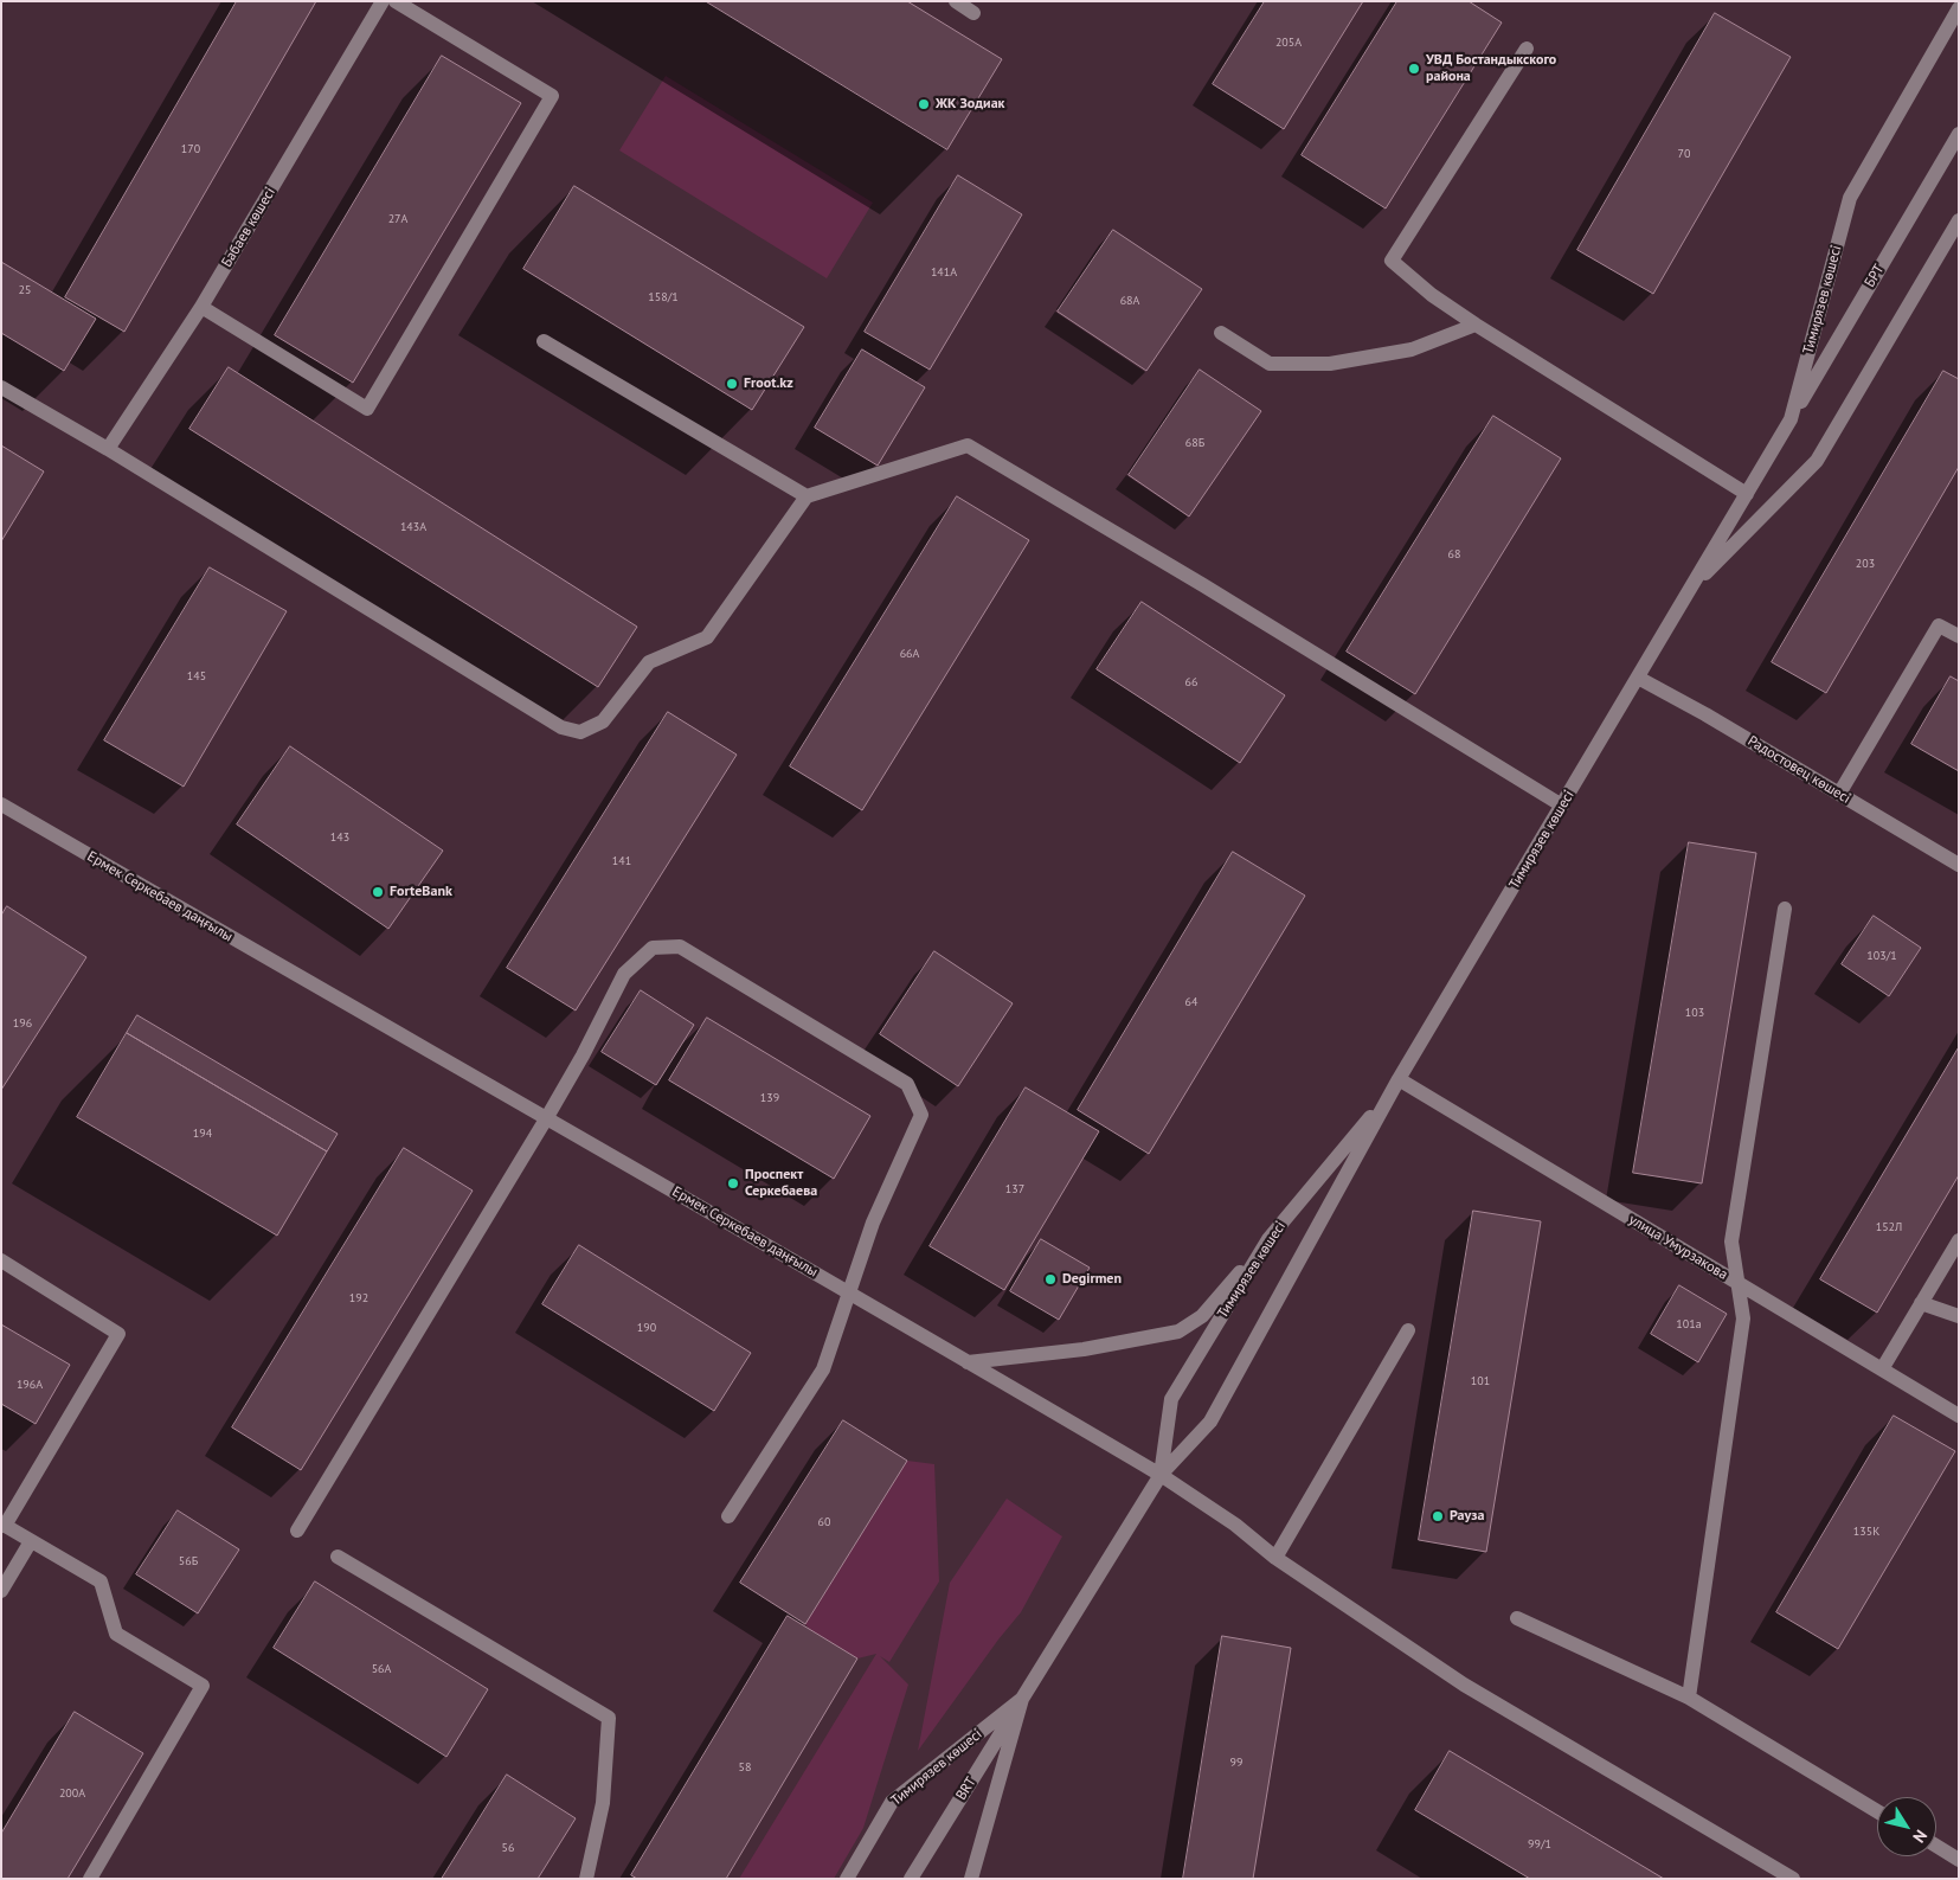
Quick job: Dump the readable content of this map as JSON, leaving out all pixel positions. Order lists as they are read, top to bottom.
{
  "streets": {
    "street": [
      "Бабаев көшесі",
      "БРТ",
      "Тимирязев көшесі",
      "Радостовец көшесі",
      "Ермек Серкебаев даңғылы",
      "улица Умурзакова",
      "BRT"
    ]
  },
  "crossings": [
    ["БРТ", "Тимирязев көшесі"],
    ["Тимирязев көшесі", "Радостовец көшесі"],
    ["Тимирязев көшесі", "Ермек Серкебаев даңғылы"],
    ["Тимирязев көшесі", "улица Умурзакова"],
    ["Тимирязев көшесі", "BRT"]
  ],
  "places": [
    "УВД Бостандыкского района",
    "ЖК Зодиак",
    "Froot.kz",
    "ForteBank",
    "Проспект Серкебаева",
    "Degirmen",
    "Рауза"
  ],
  "house_numbers": [
    "205А",
    "170",
    "70",
    "27А",
    "141А",
    "25",
    "158/1",
    "68А",
    "68Б",
    "143А",
    "68",
    "203",
    "66А",
    "145",
    "66",
    "143",
    "141",
    "103/1",
    "64",
    "103",
    "196",
    "139",
    "194",
    "137",
    "152Л",
    "192",
    "101а",
    "190",
    "101",
    "196А",
    "60",
    "135К",
    "56Б",
    "56А",
    "99",
    "58",
    "200А",
    "99/1",
    "56"
  ],
  "north": "bottom right"
}
